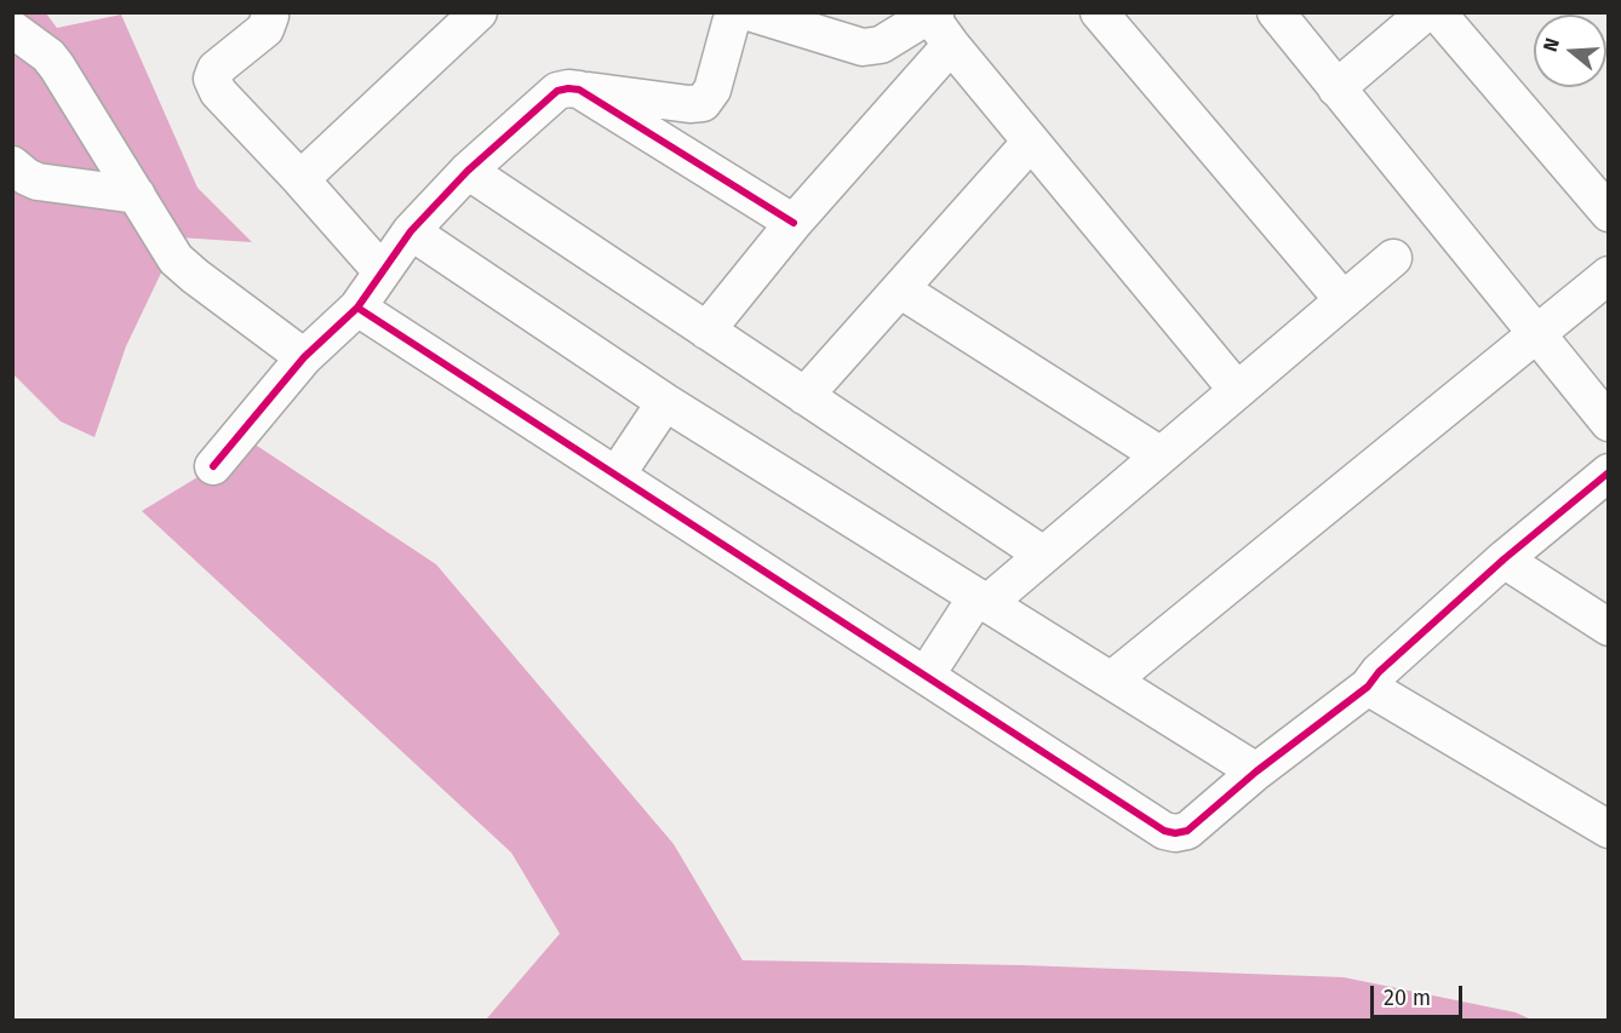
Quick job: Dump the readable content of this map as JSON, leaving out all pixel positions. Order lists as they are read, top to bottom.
{
  "scale_bar": "20 m",
  "north": "left"
}
